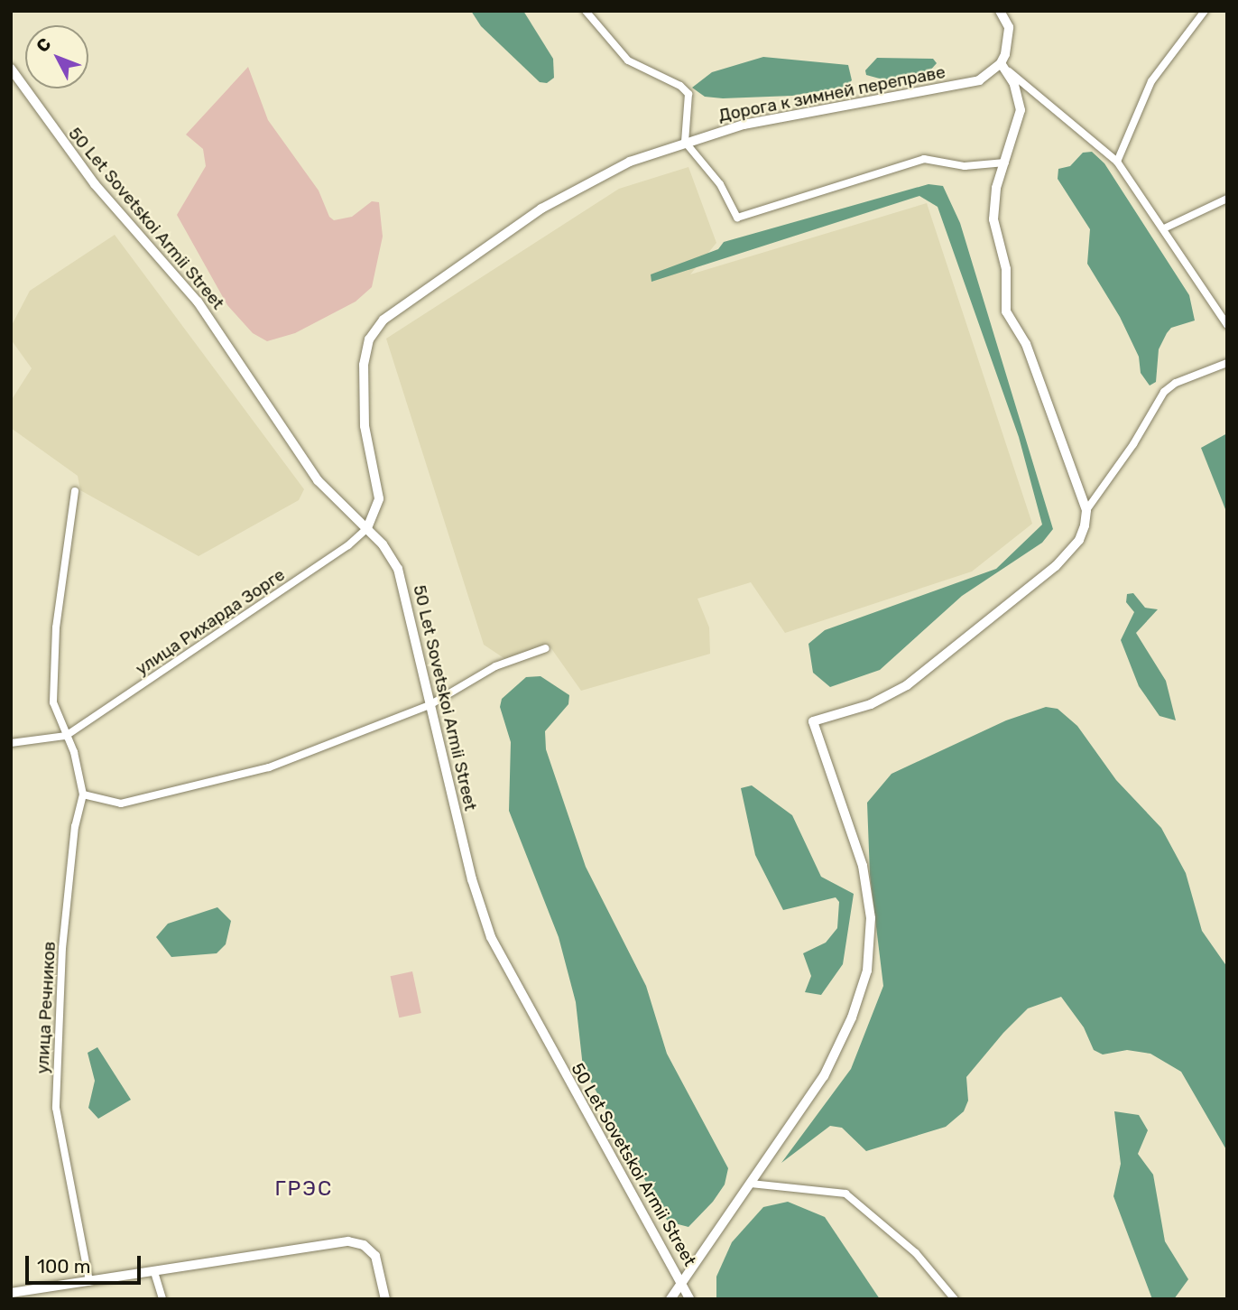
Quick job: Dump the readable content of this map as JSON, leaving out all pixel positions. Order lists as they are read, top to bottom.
{
  "streets": {
    "main road": ["Дорога к зимней переправе", "50 Let Sovetskoi Armii Street"],
    "street": ["улица Рихарда Зорге", "улица Речников"]
  },
  "crossings": [
    ["Дорога к зимней переправе", "50 Let Sovetskoi Armii Street"],
    ["Дорога к зимней переправе", "улица Рихарда Зорге"],
    ["50 Let Sovetskoi Armii Street", "улица Рихарда Зорге"]
  ],
  "districts": ["ГРЭС"],
  "scale_bar": "100 m",
  "north": "top left"
}
